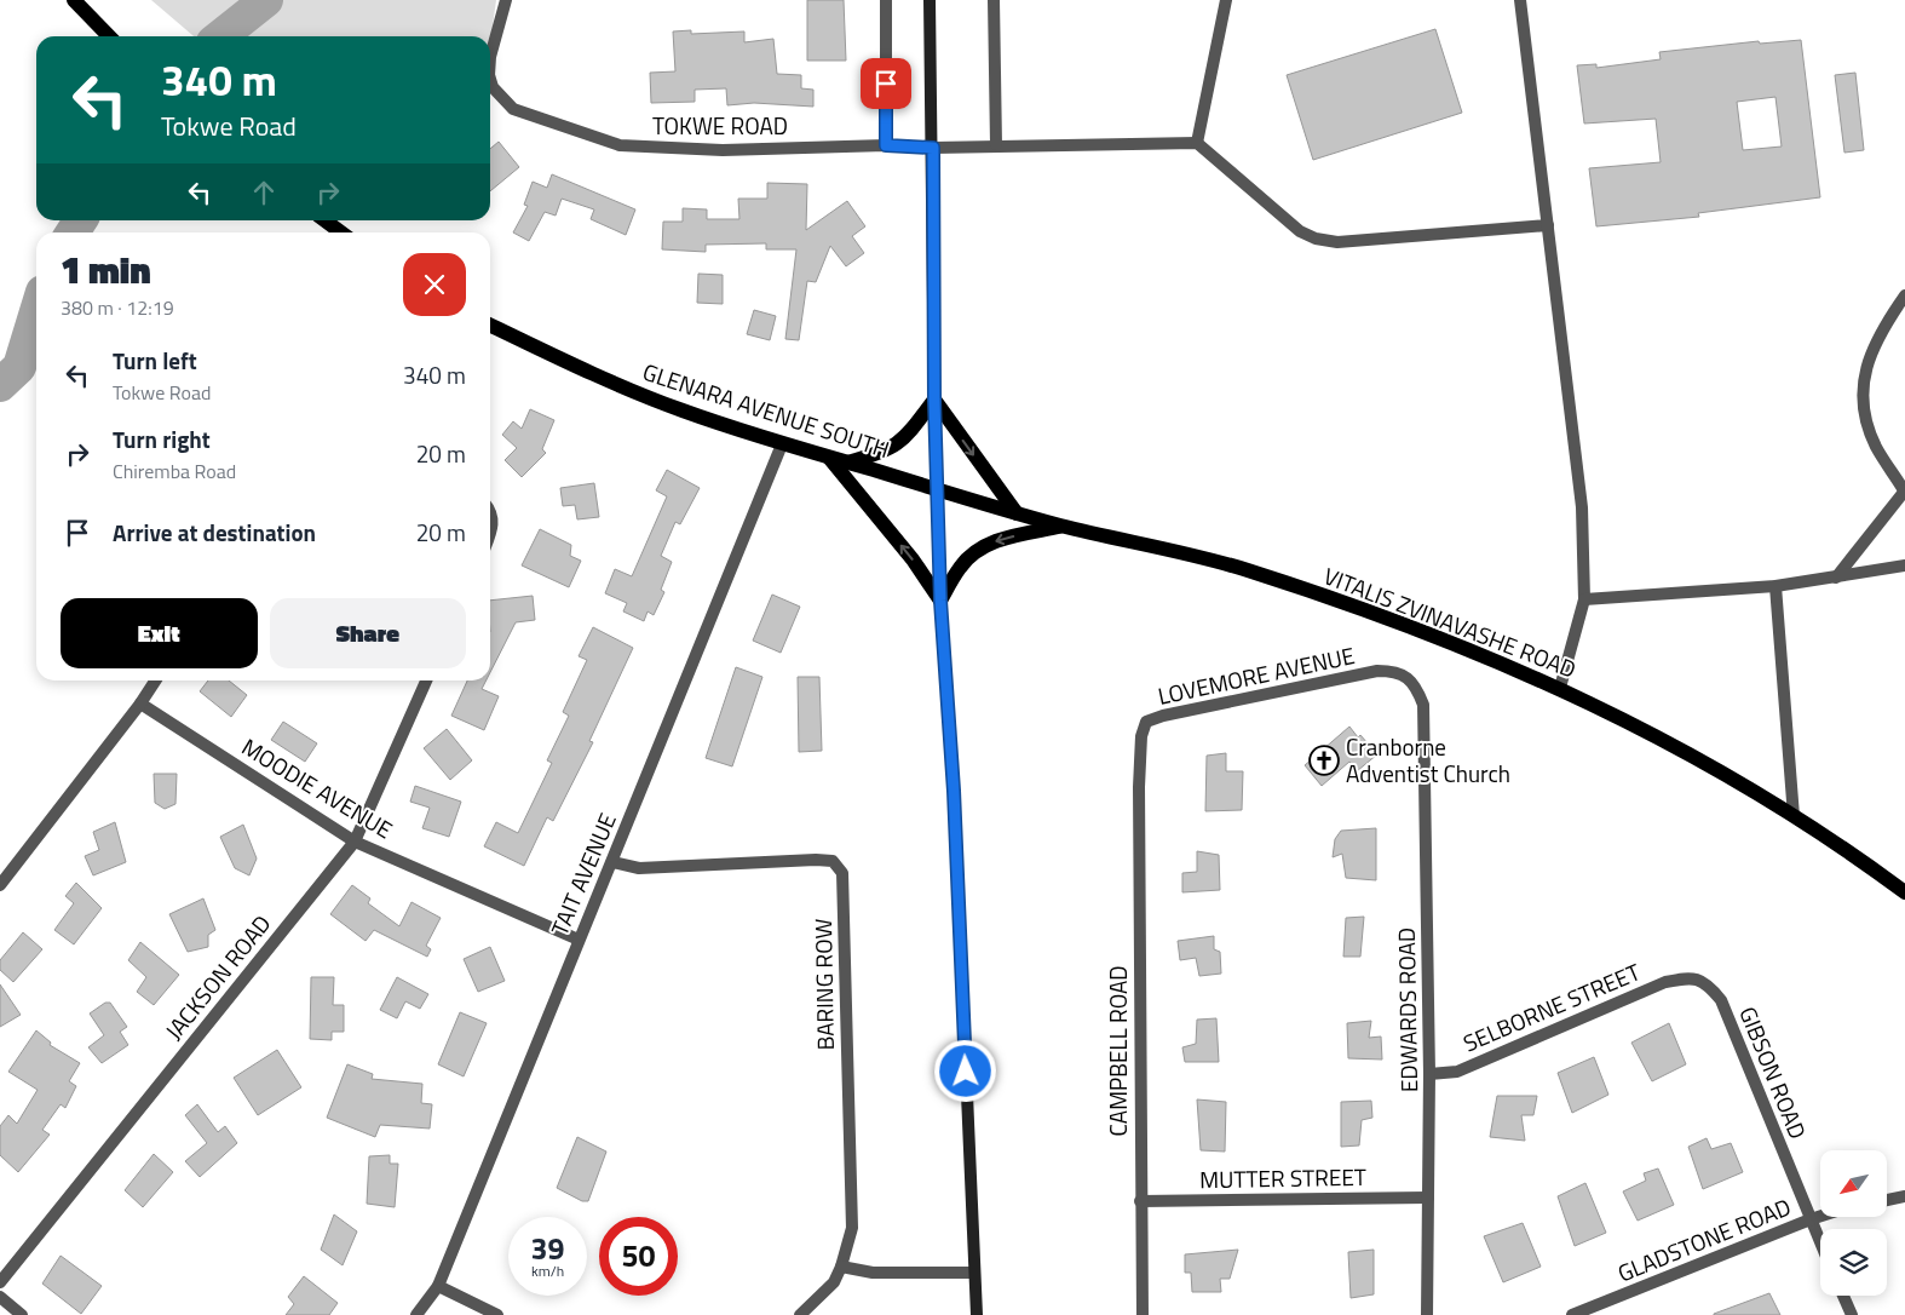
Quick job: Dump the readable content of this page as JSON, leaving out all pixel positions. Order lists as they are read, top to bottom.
{
  "streets": {
    "main road": ["GLENARA AVENUE SOUTH", "VITALIS ZVINAVASHE ROAD"],
    "street": [
      "TOKWE ROAD",
      "LOVEMORE AVENUE",
      "MOODIE AVENUE",
      "TAIT AVENUE",
      "JACKSON ROAD",
      "BARING ROW",
      "SELBORNE STREET",
      "EDWARDS ROAD",
      "CAMPBELL ROAD",
      "GIBSON ROAD",
      "MUTTER STREET",
      "GLADSTONE ROAD"
    ]
  },
  "crossings": [
    ["GLENARA AVENUE SOUTH", "VITALIS ZVINAVASHE ROAD"],
    ["GLENARA AVENUE SOUTH", "TAIT AVENUE"],
    ["LOVEMORE AVENUE", "EDWARDS ROAD"],
    ["LOVEMORE AVENUE", "CAMPBELL ROAD"],
    ["MOODIE AVENUE", "TAIT AVENUE"],
    ["MOODIE AVENUE", "JACKSON ROAD"],
    ["TAIT AVENUE", "BARING ROW"],
    ["SELBORNE STREET", "EDWARDS ROAD"],
    ["SELBORNE STREET", "GIBSON ROAD"],
    ["EDWARDS ROAD", "MUTTER STREET"],
    ["CAMPBELL ROAD", "MUTTER STREET"],
    ["GIBSON ROAD", "GLADSTONE ROAD"]
  ],
  "places": {
    "church": ["Cranborne Adventist Church"]
  },
  "north": "bottom left",
  "page": {
    "turn": ["340 m", "Tokwe Road"],
    "heading": ["1 min", "380 m · 12:19"],
    "list": [
      {
        "name": "Turn left",
        "note": "Tokwe Road",
        "value": "340 m"
      },
      {
        "name": "Turn right",
        "note": "Chiremba Road",
        "value": "20 m"
      },
      {
        "name": "Arrive at destination",
        "value": "20 m"
      }
    ],
    "buttons": ["Exit", "Share"],
    "speed": "39 km/h",
    "limit": "50"
  }
}
